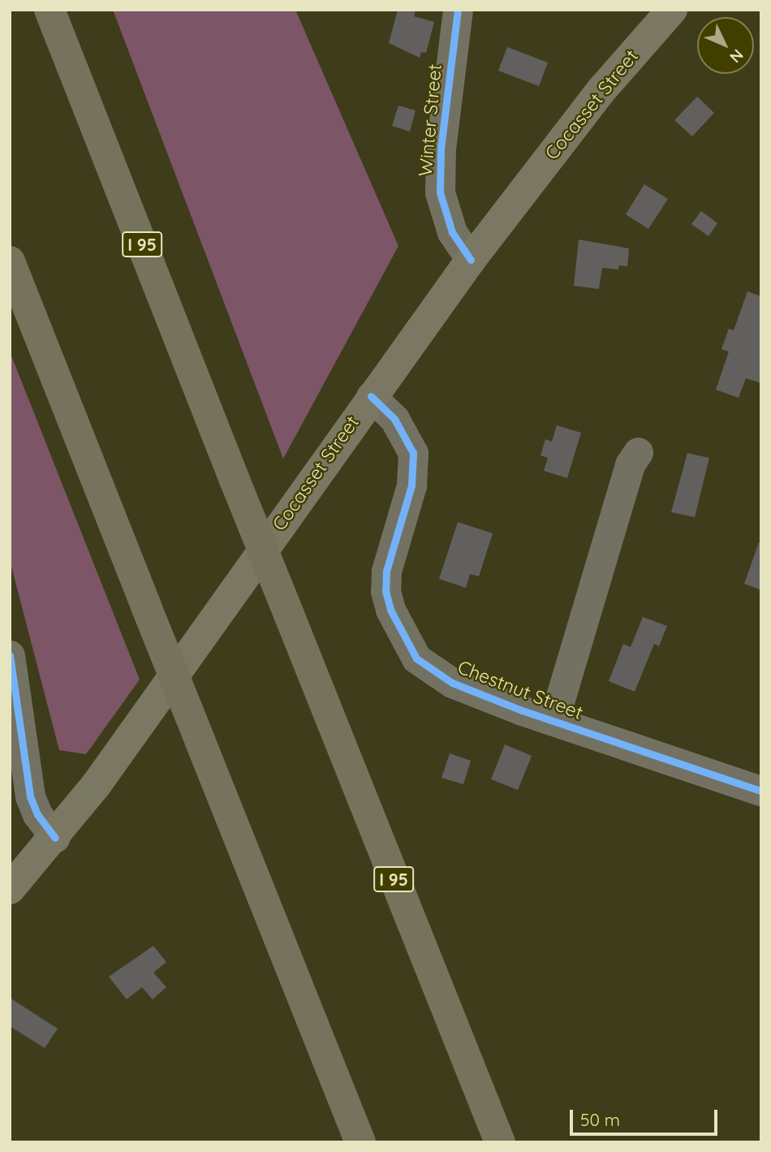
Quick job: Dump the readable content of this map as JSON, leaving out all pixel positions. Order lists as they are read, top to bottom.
{
  "streets": {
    "highway": ["I 95"],
    "main road": ["Cocasset Street"],
    "street": ["Winter Street", "Chestnut Street"]
  },
  "crossings": [
    ["Cocasset Street", "Winter Street"],
    ["Cocasset Street", "Chestnut Street"]
  ],
  "scale_bar": "50 m",
  "north": "bottom right"
}
